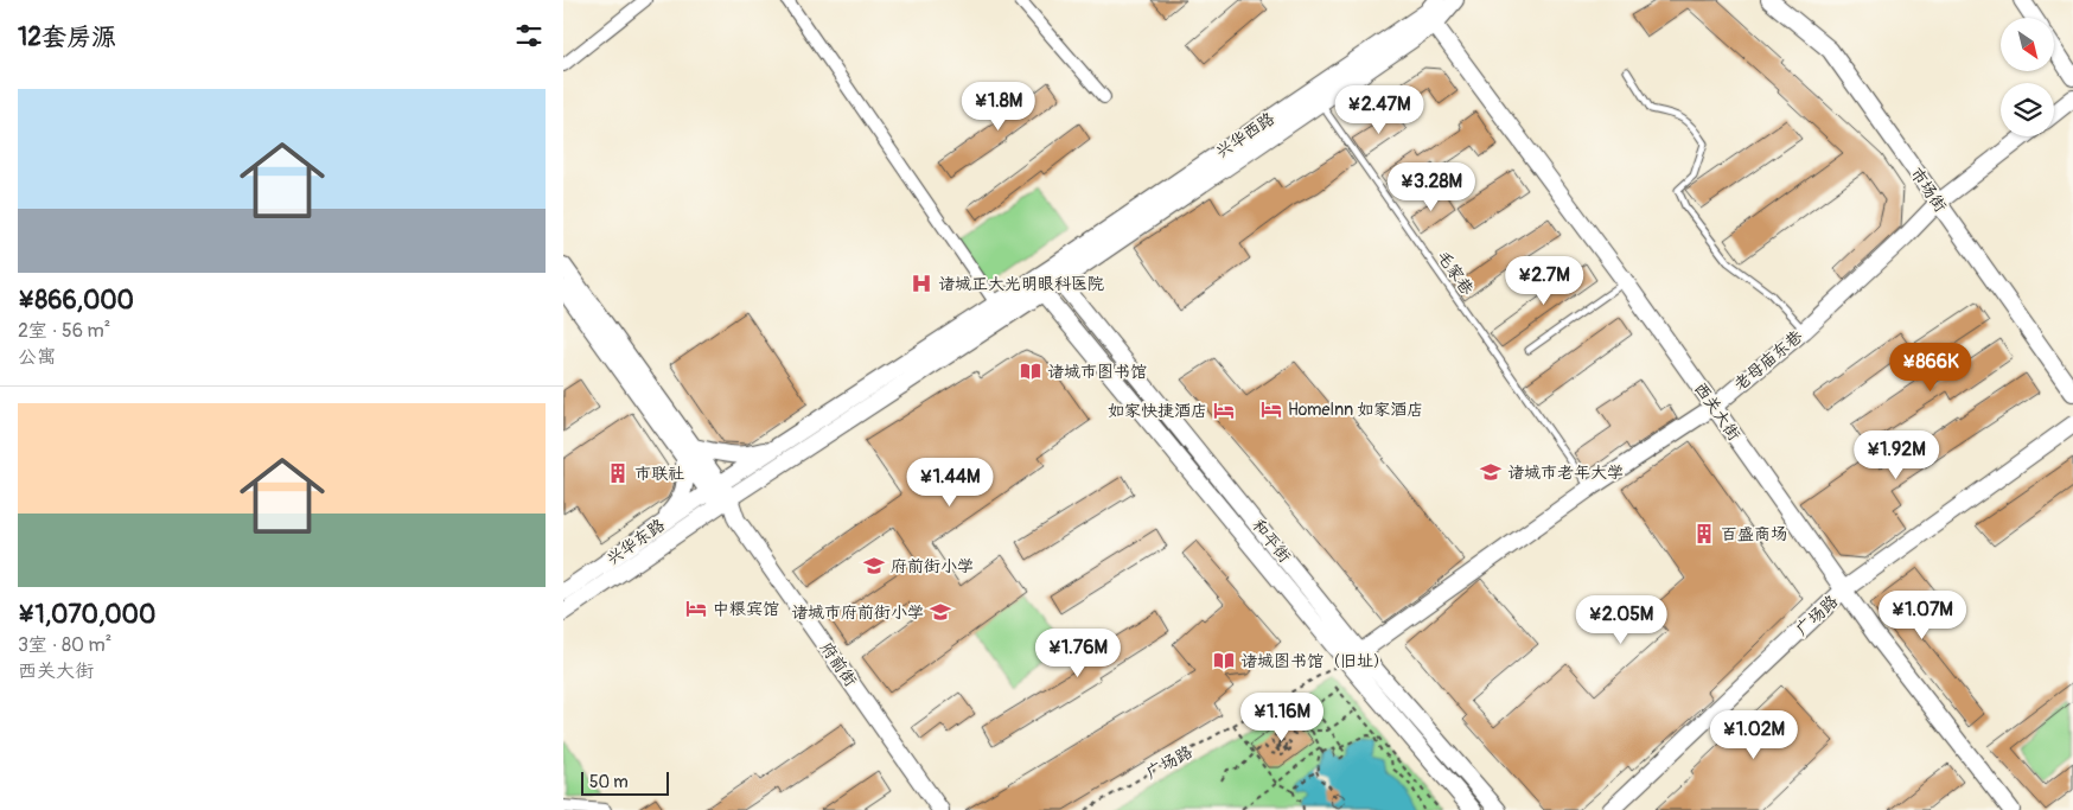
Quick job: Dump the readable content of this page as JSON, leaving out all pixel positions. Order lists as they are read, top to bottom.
{
  "streets": {
    "street": [
      "兴华西路",
      "市场街",
      "老母庙东巷",
      "西关大街",
      "和平街",
      "兴华东路",
      "广场路",
      "府前街"
    ],
    "lane": ["毛家巷"]
  },
  "crossings": [
    ["兴华西路", "西关大街"],
    ["兴华西路", "和平街"],
    ["市场街", "老母庙东巷"],
    ["毛家巷", "老母庙东巷"],
    ["老母庙东巷", "西关大街"],
    ["老母庙东巷", "和平街"],
    ["西关大街", "广场路"],
    ["和平街", "广场路"],
    ["兴华东路", "府前街"]
  ],
  "places": {
    "hospital": ["诸城正大光明眼科医院"],
    "library": ["诸城市图书馆", "诸城图书馆（旧址）"],
    "hotel": ["HomeInn 如家酒店", "如家快捷酒店", "中粮宾馆"],
    "school or university": ["诸城市老年大学", "府前街小学", "诸城市府前街小学"],
    "building": ["市联社", "百盛商场"]
  },
  "scale_bar": "50 m",
  "north": "bottom right",
  "page": {
    "heading": "12套房源",
    "list": [
      {
        "name": "¥866,000",
        "note": "2室 · 56 m² · 公寓"
      },
      {
        "name": "¥1,070,000",
        "note": "3室 · 80 m² · 西关大街"
      }
    ],
    "price": [
      "¥1.8M",
      "¥2.47M",
      "¥3.28M",
      "¥2.7M",
      "¥866K",
      "¥1.92M",
      "¥1.44M",
      "¥1.07M",
      "¥2.05M",
      "¥1.76M",
      "¥1.16M",
      "¥1.02M"
    ],
    "scale": "50 m"
  }
}
